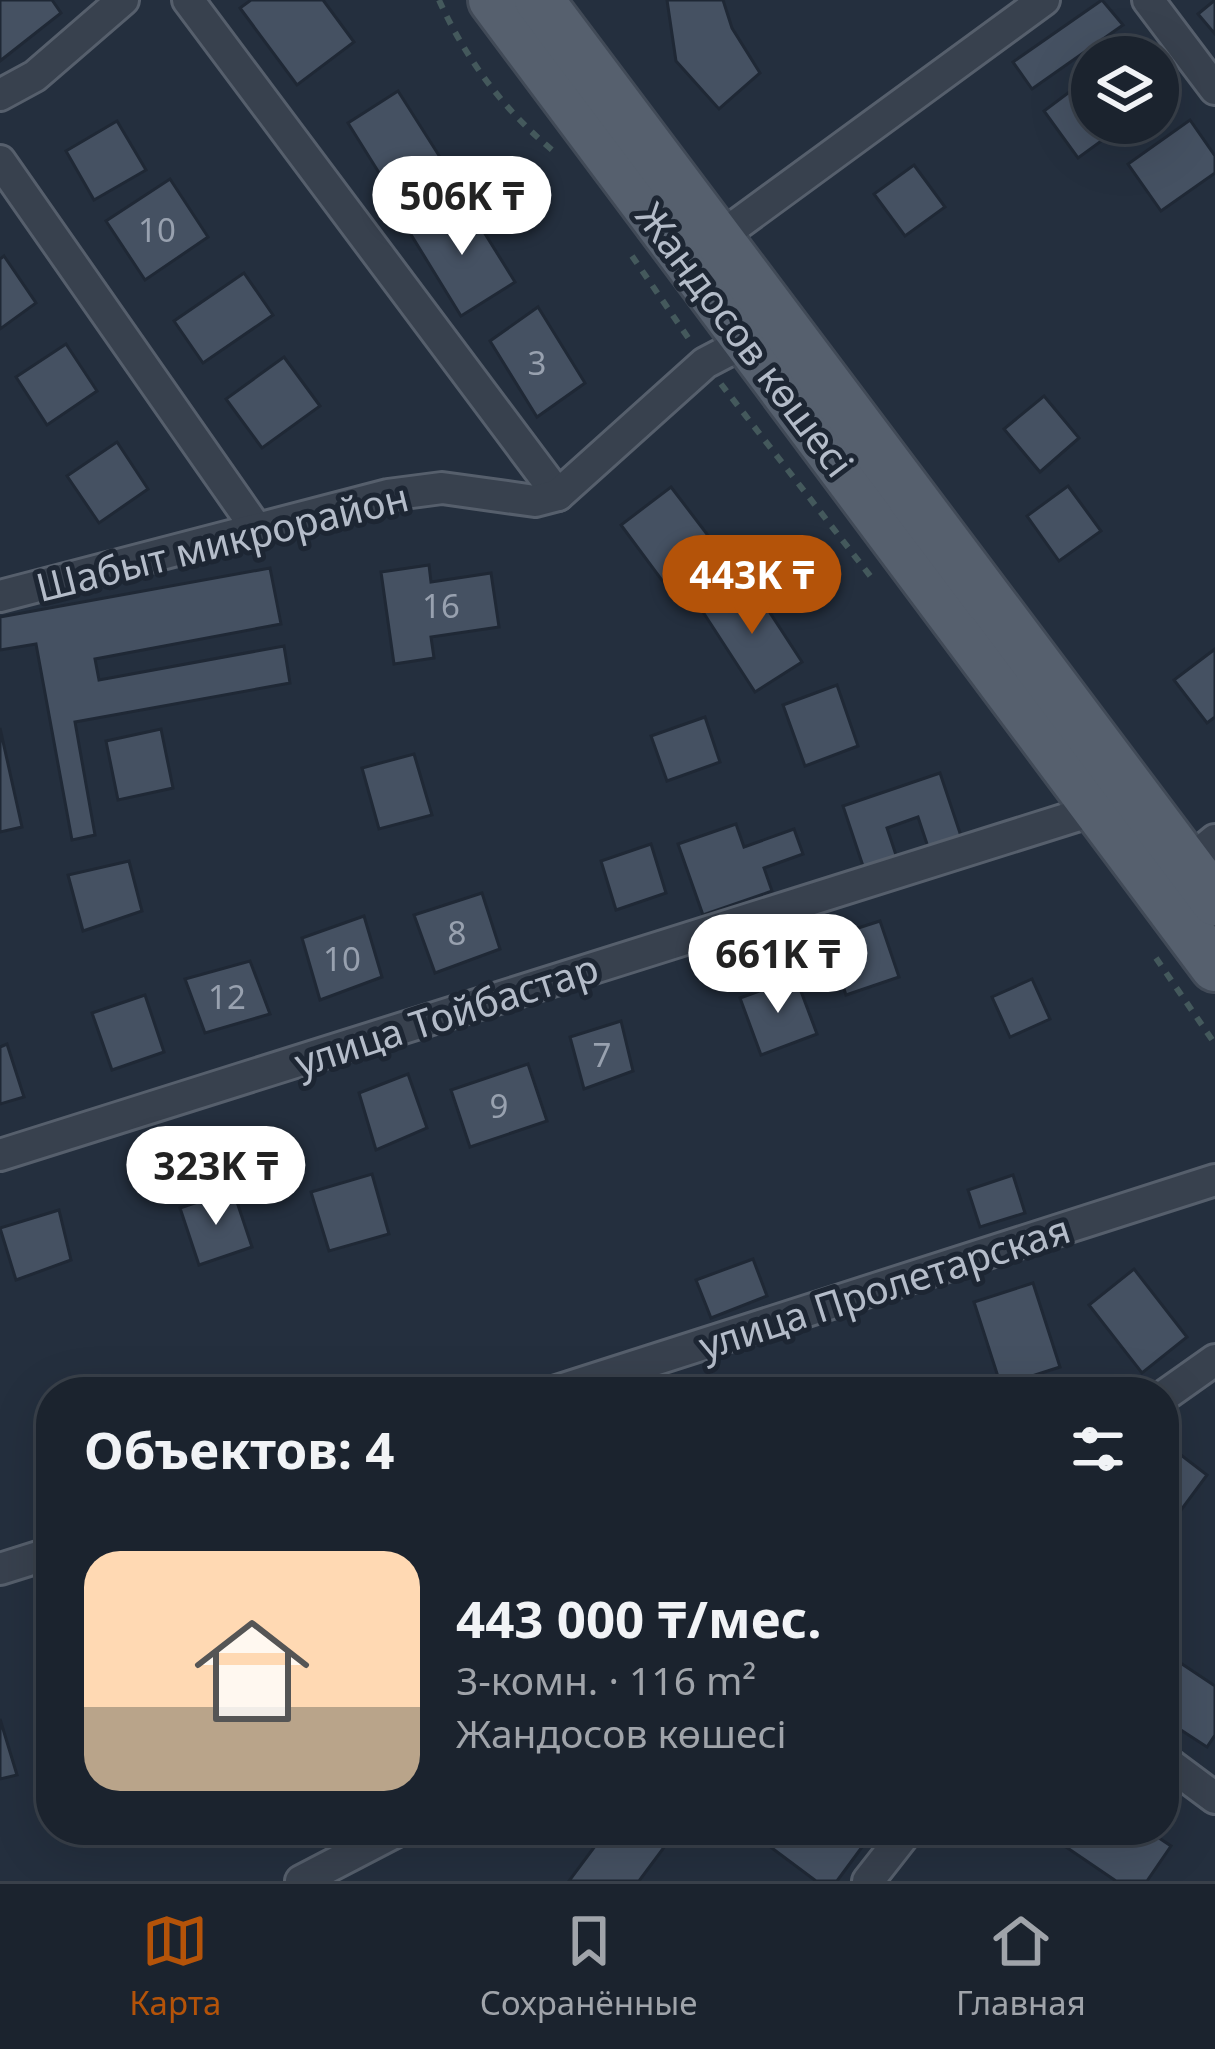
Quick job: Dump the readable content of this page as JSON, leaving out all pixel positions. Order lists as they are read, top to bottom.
{
  "streets": {
    "main road": ["Жандосов көшесі"],
    "street": ["Шабыт микрорайон", "улица Тойбастар", "улица Пролетарская"]
  },
  "crossings": [
    ["Жандосов көшесі", "улица Тойбастар"]
  ],
  "house_numbers": [
    "10",
    "3",
    "16",
    "8",
    "10",
    "12",
    "7",
    "9"
  ],
  "page": {
    "price": [
      "506K ₸",
      "443K ₸",
      "661K ₸",
      "323K ₸"
    ],
    "heading": "Объектов: 4",
    "list": [
      {
        "name": "443 000 ₸/мес.",
        "note": "3-комн. · 116 m² · Жандосов көшесі"
      }
    ],
    "tabs": ["Карта", "Сохранённые", "Главная"]
  }
}
